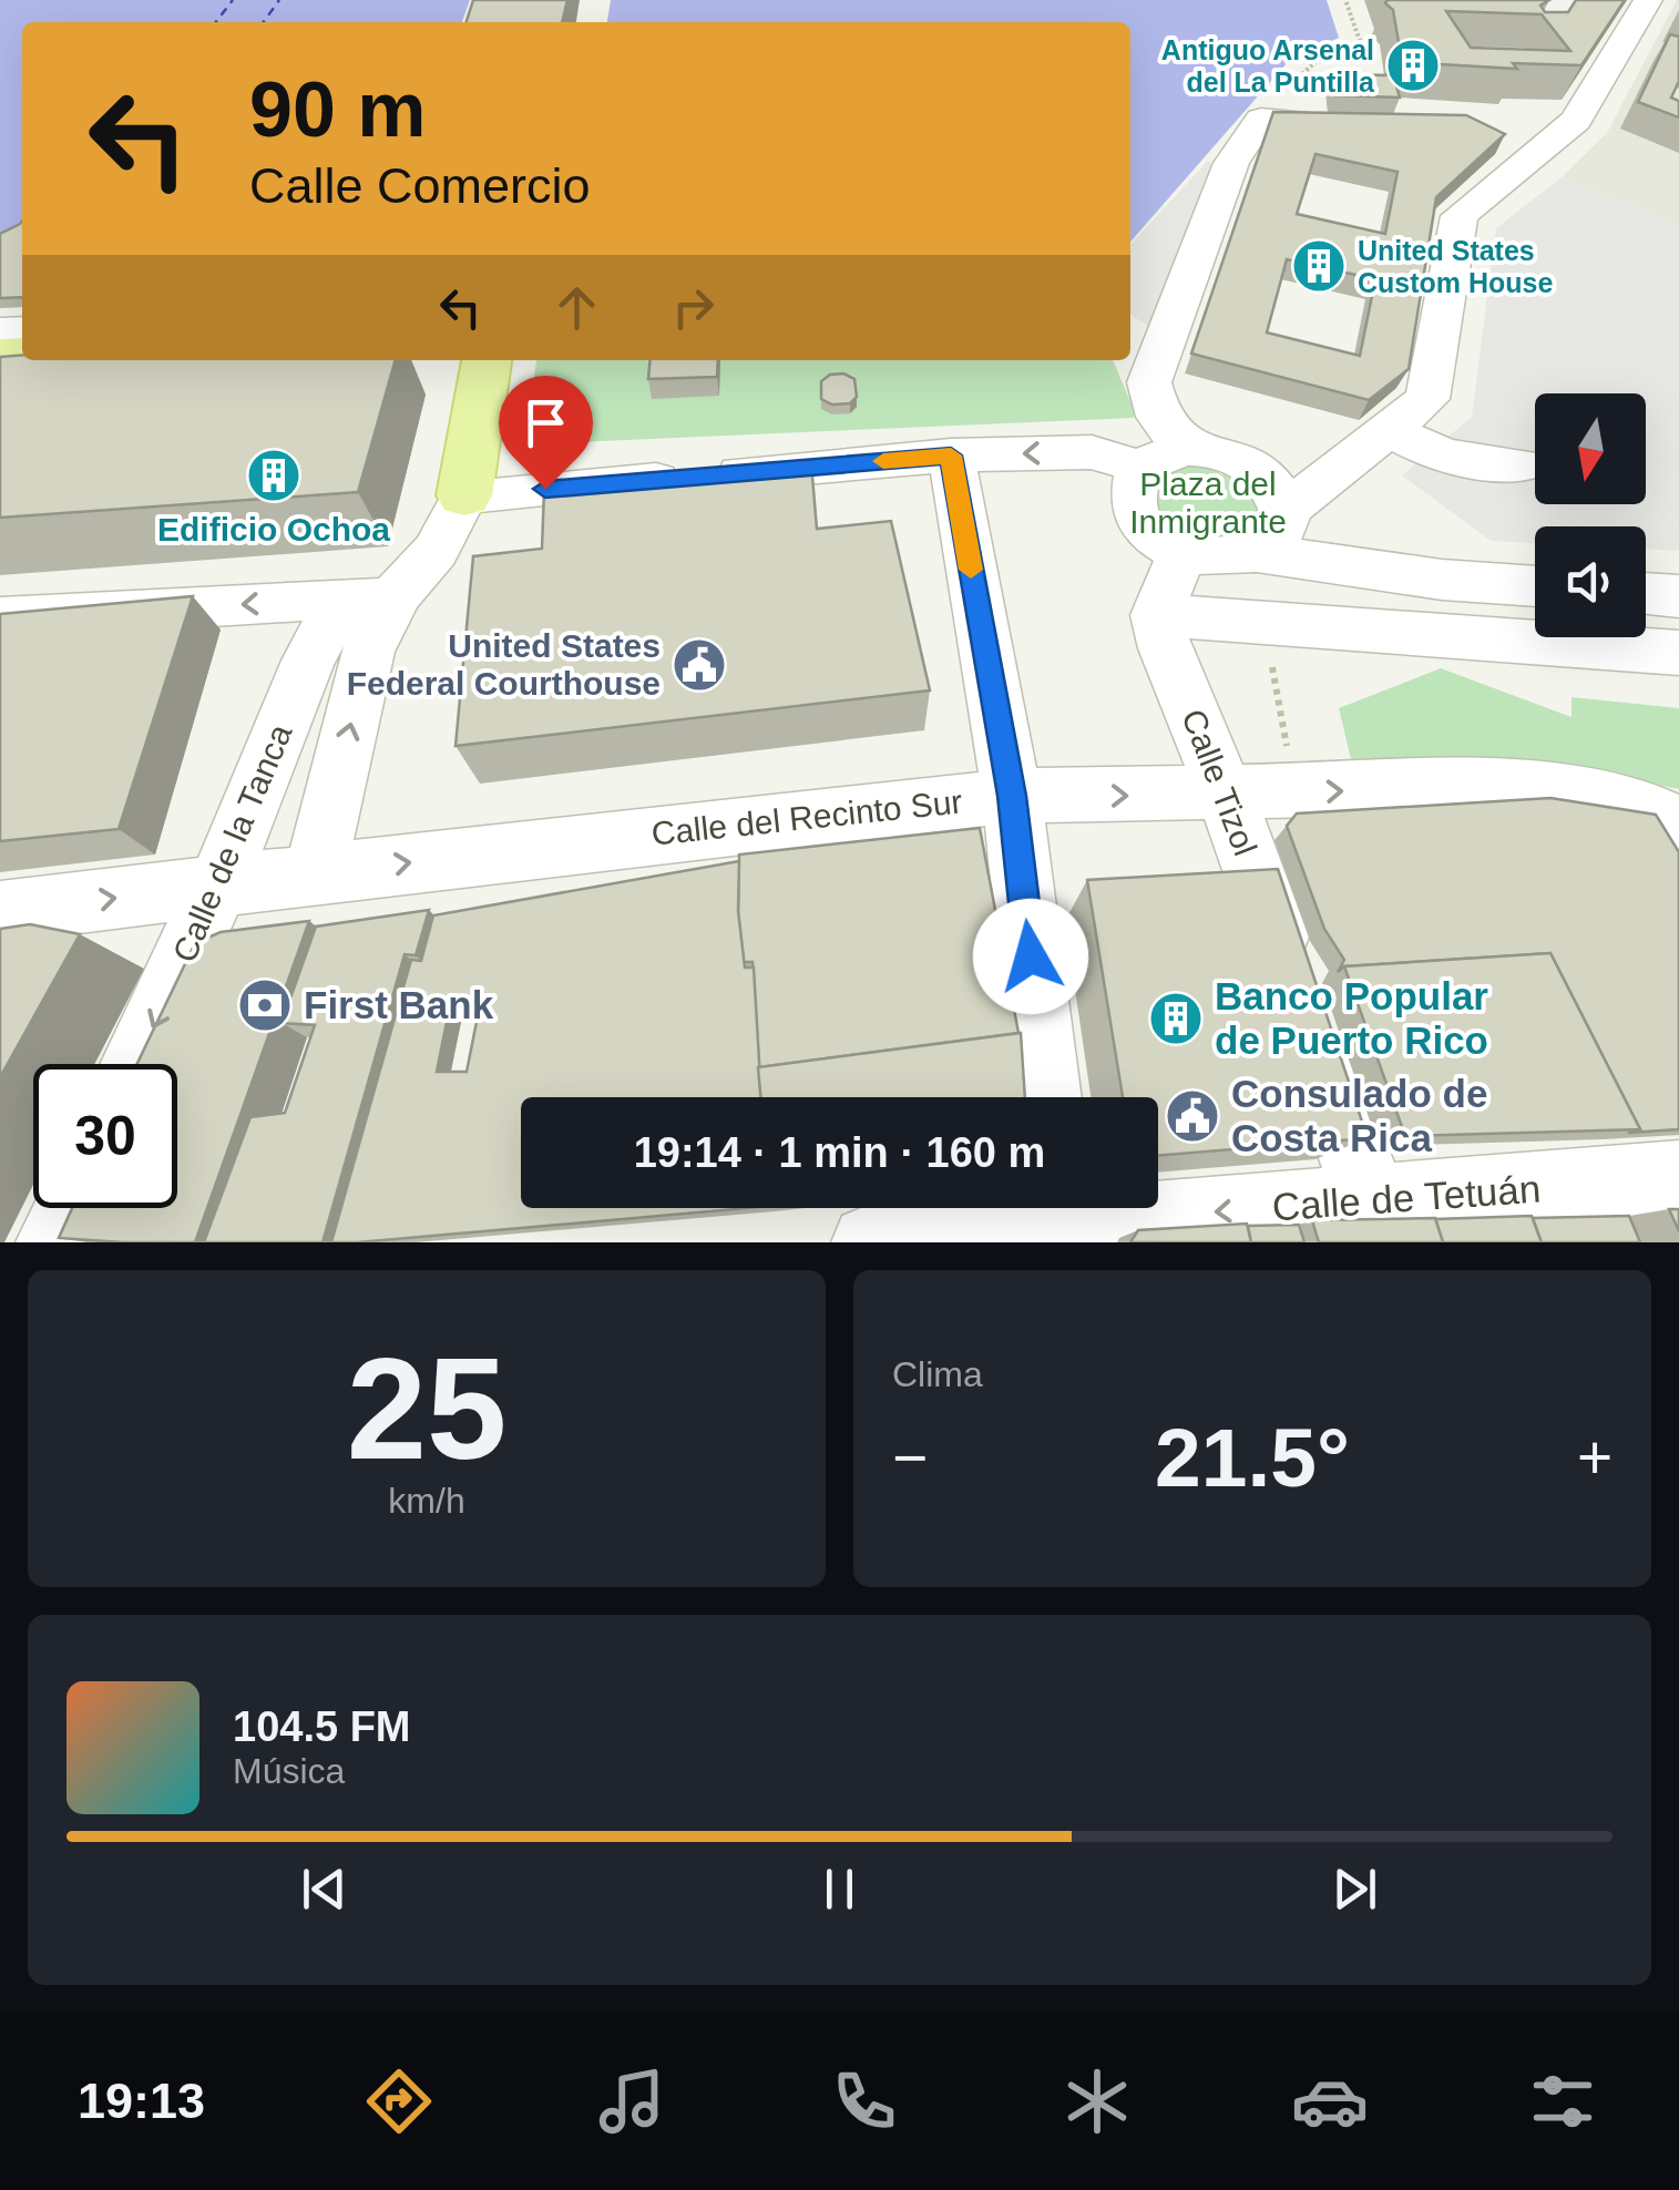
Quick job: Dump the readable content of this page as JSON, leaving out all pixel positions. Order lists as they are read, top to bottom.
{
  "streets": {
    "street": [
      "Calle Tizol",
      "Calle del Recinto Sur",
      "Calle de la Tanca",
      "Calle de Tetuán"
    ]
  },
  "crossings": [
    ["Calle Tizol", "Calle del Recinto Sur"],
    ["Calle Tizol", "Calle de Tetuán"],
    ["Calle del Recinto Sur", "Calle de la Tanca"]
  ],
  "one_way": ["Calle de Tetuán"],
  "parks": ["Plaza del Inmigrante"],
  "places": {
    "building": [
      "Antiguo Arsenal del La Puntilla",
      "United States Custom House",
      "Edificio Ochoa",
      "Banco Popular de Puerto Rico"
    ],
    "public building": ["United States Federal Courthouse", "Consulado de Costa Rica"],
    "bank": ["First Bank"]
  },
  "north": "bottom",
  "page": {
    "turn": ["90 m", "Calle Comercio"],
    "limit": "30",
    "trip": "19:14 · 1 min · 160 m",
    "tile": [
      ["25", "km/h"],
      "Clima"
    ],
    "heat": ["−", "21.5°", "+"],
    "song": ["104.5 FM", "Música"],
    "tabs": "19:13"
  }
}
